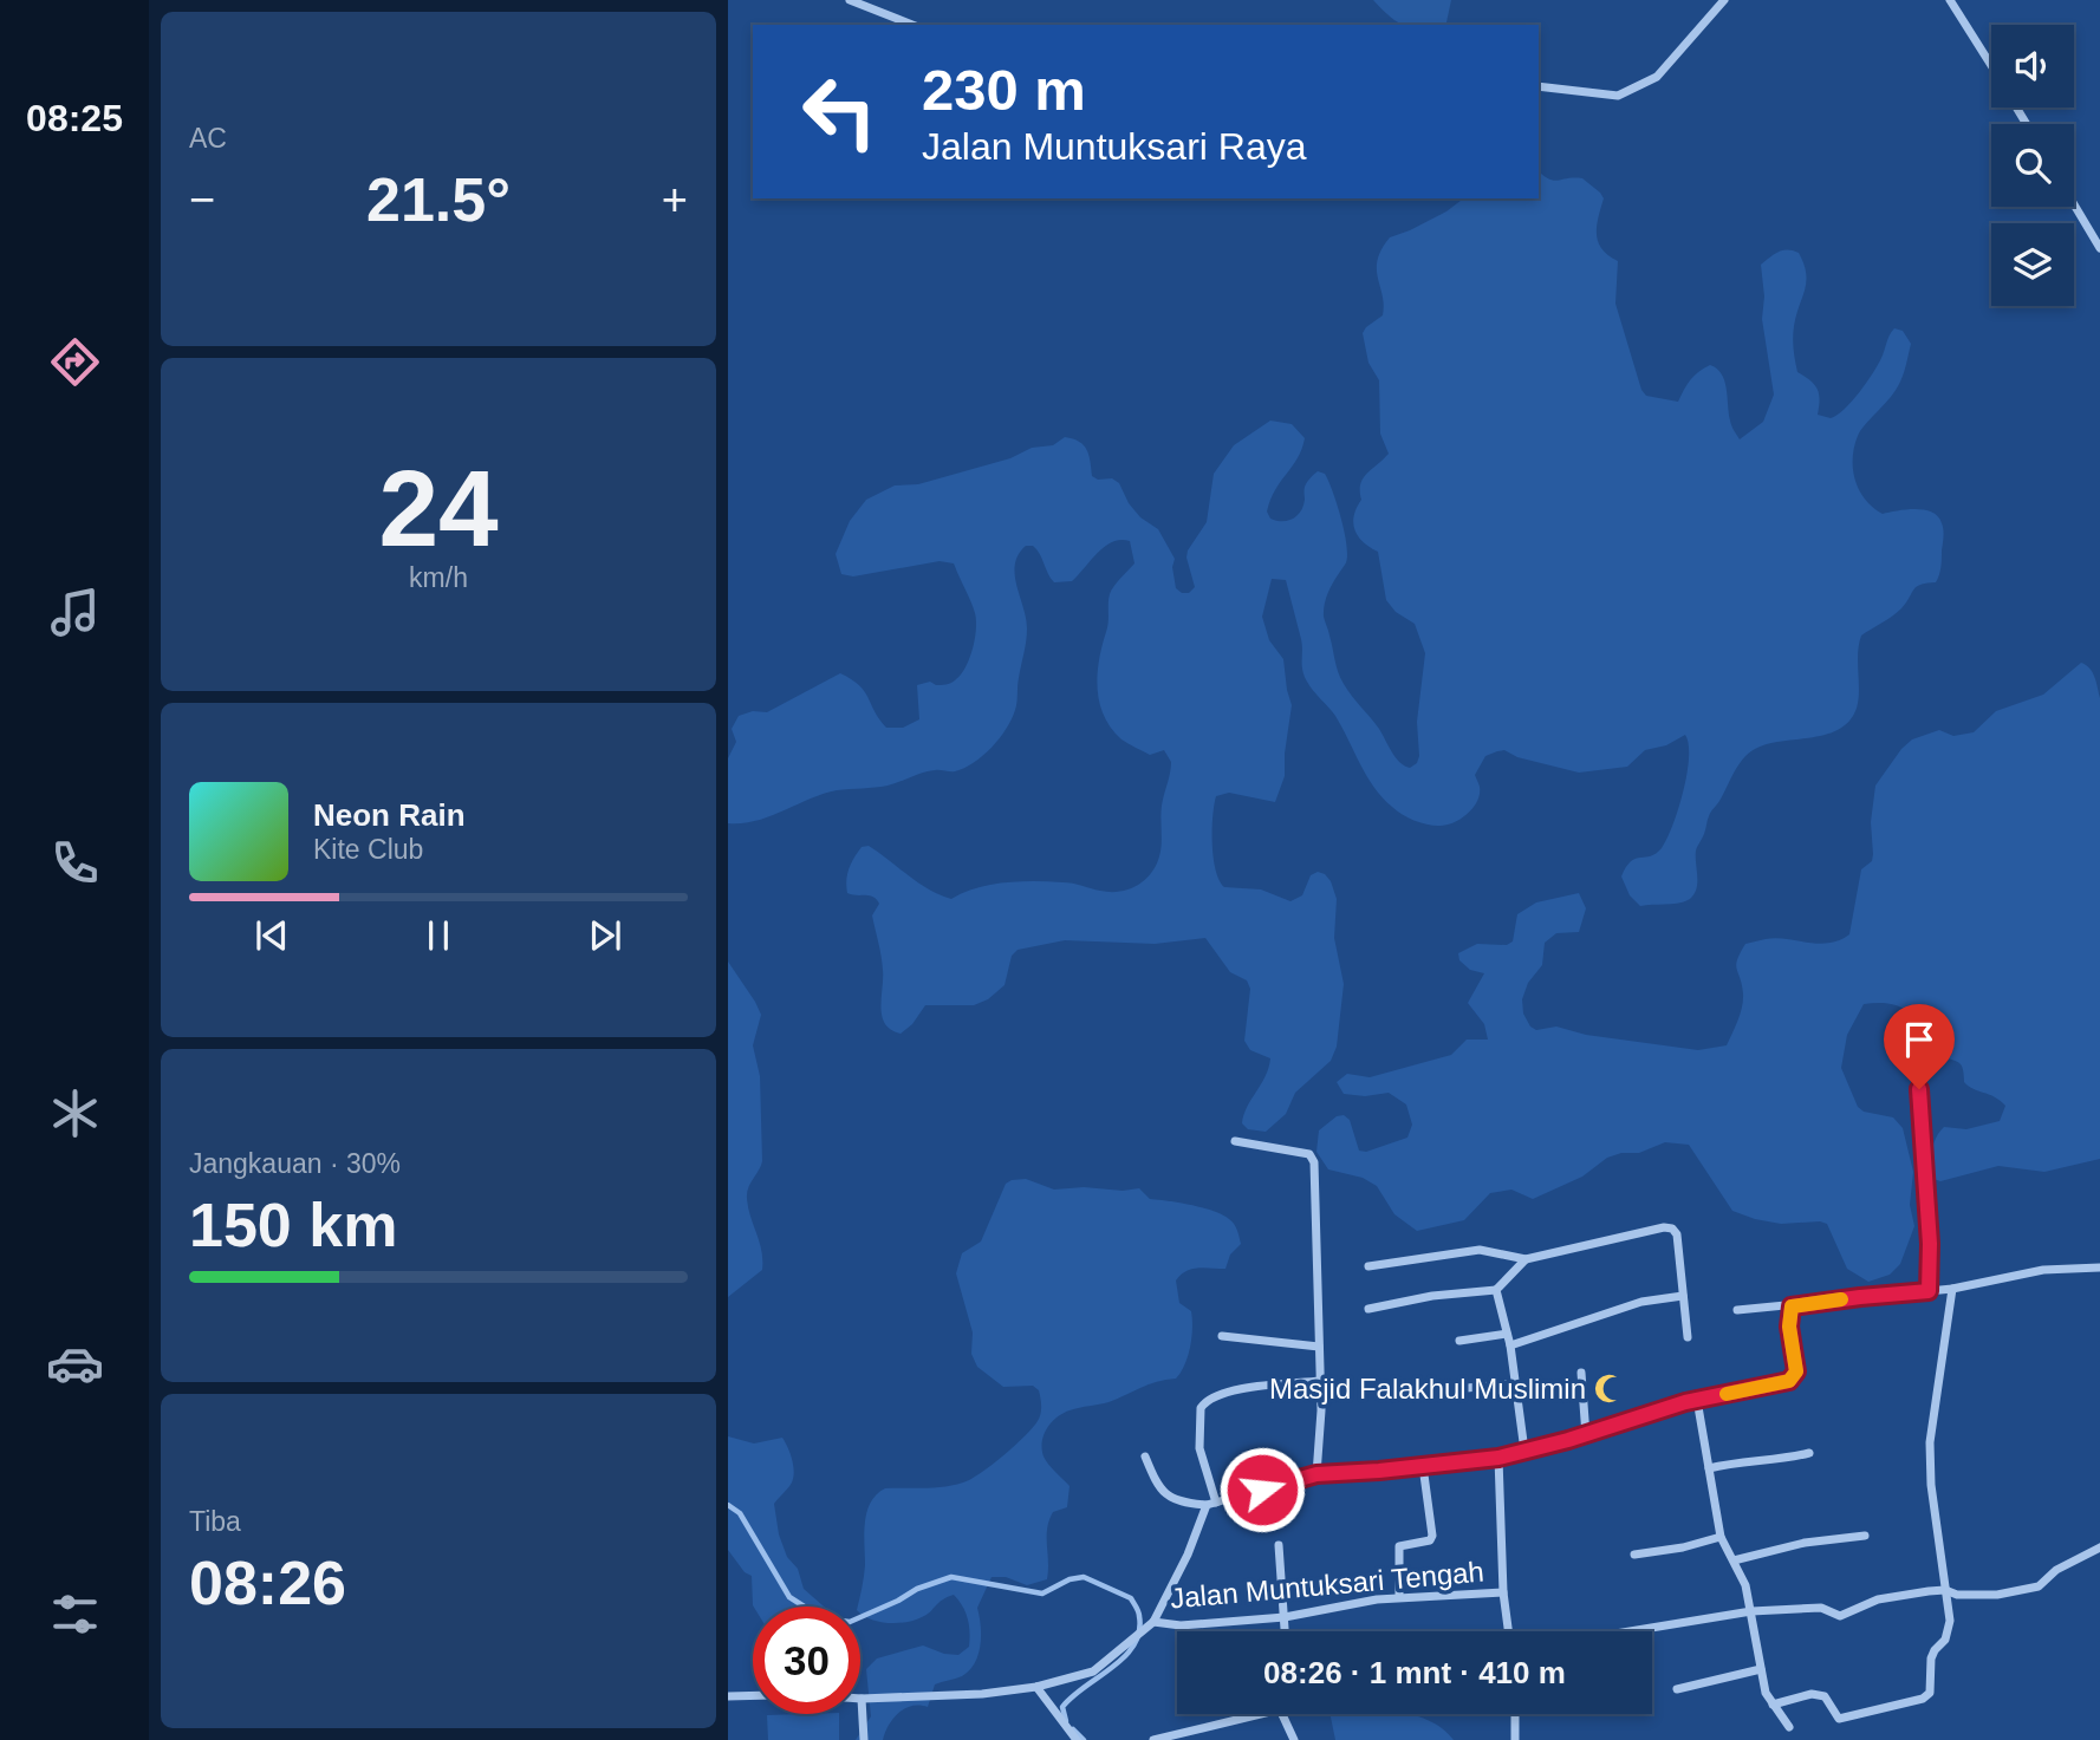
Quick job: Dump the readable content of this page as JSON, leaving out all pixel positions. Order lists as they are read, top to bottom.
{
  "streets": {
    "street": ["Jalan Muntuksari Tengah"]
  },
  "places": {
    "mosque": ["Masjid Falakhul Muslimin"]
  },
  "page": {
    "tabs": "08:25",
    "tile": [
      "AC",
      ["24", "km/h"],
      ["Jangkauan · 30%", "150 km"],
      ["Tiba", "08:26"]
    ],
    "turn": ["230 m", "Jalan Muntuksari Raya"],
    "heat": ["−", "21.5°", "+"],
    "song": ["Neon Rain", "Kite Club"],
    "limit": "30",
    "trip": "08:26 · 1 mnt · 410 m"
  }
}
